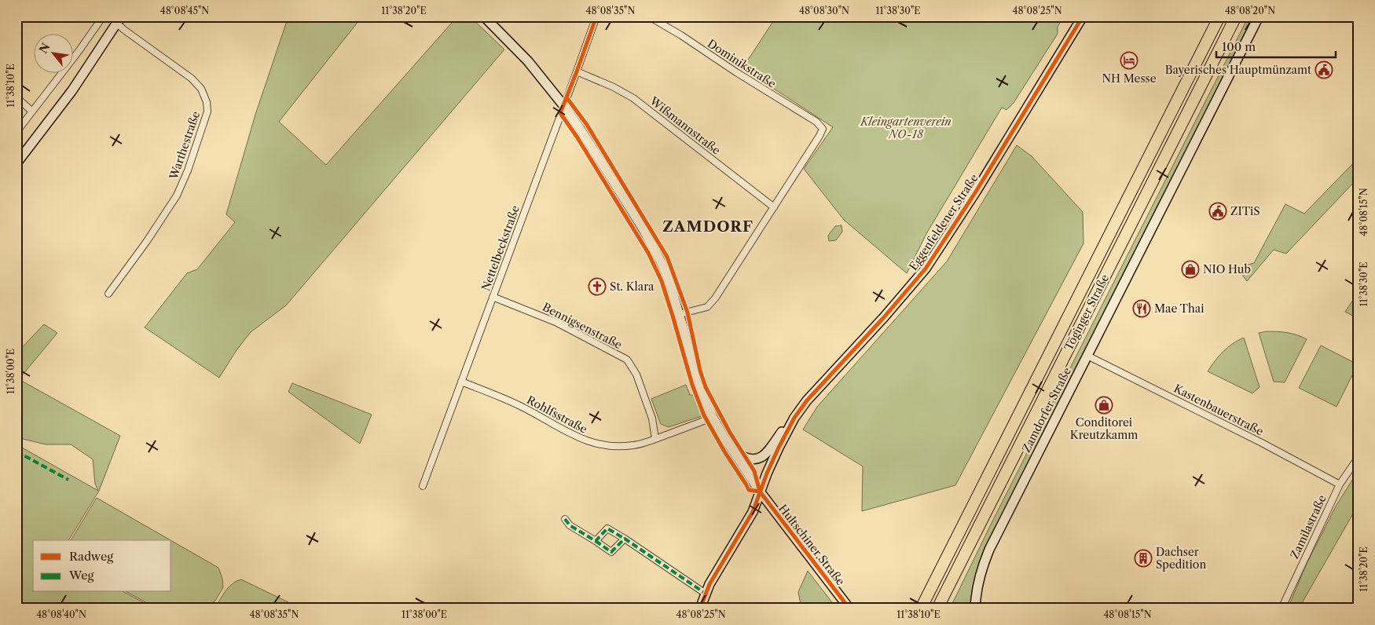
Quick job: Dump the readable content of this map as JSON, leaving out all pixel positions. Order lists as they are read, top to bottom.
{
  "streets": {
    "highway": ["Töginger Straße"],
    "street": [
      "Dominikstraße",
      "Wißmannstraße",
      "Warthestraße",
      "Eggenfeldener Straße",
      "Nettelbeckstraße",
      "Bennigsenstraße",
      "Zamdorfer Straße",
      "Kastenbauerstraße",
      "Rohlfsstraße",
      "Zamilastraße",
      "Hultschiner Straße"
    ]
  },
  "crossings": [
    ["Dominikstraße", "Wißmannstraße"],
    ["Wißmannstraße", "Nettelbeckstraße"],
    ["Eggenfeldener Straße", "Hultschiner Straße"],
    ["Nettelbeckstraße", "Bennigsenstraße"],
    ["Nettelbeckstraße", "Rohlfsstraße"],
    ["Nettelbeckstraße", "Hultschiner Straße"],
    ["Bennigsenstraße", "Rohlfsstraße"],
    ["Zamdorfer Straße", "Kastenbauerstraße"],
    ["Kastenbauerstraße", "Zamilastraße"],
    ["Rohlfsstraße", "Hultschiner Straße"]
  ],
  "districts": ["ZAMDORF"],
  "parks": ["Kleingartenverein NO-18"],
  "places": {
    "hotel": ["NH Messe"],
    "public building": ["Bayerisches Hauptmünzamt", "ZITiS"],
    "shop": ["NIO Hub", "Conditorei Kreutzkamm"],
    "church": ["St. Klara"],
    "restaurant": ["Mae Thai"],
    "building": ["Dachser Spedition"]
  },
  "legend": ["Radweg", "Weg"],
  "scale_bar": "100 m",
  "north": "top left",
  "coordinates": [
    "48°08'45\"N",
    "11°38'20\"E",
    "48°08'35\"N",
    "48°08'30\"N",
    "11°38'30\"E",
    "48°08'25\"N",
    "48°08'20\"N",
    "11°38'10\"E",
    "48°08'15\"N",
    "11°38'00\"E",
    "48°08'40\"N"
  ]
}
